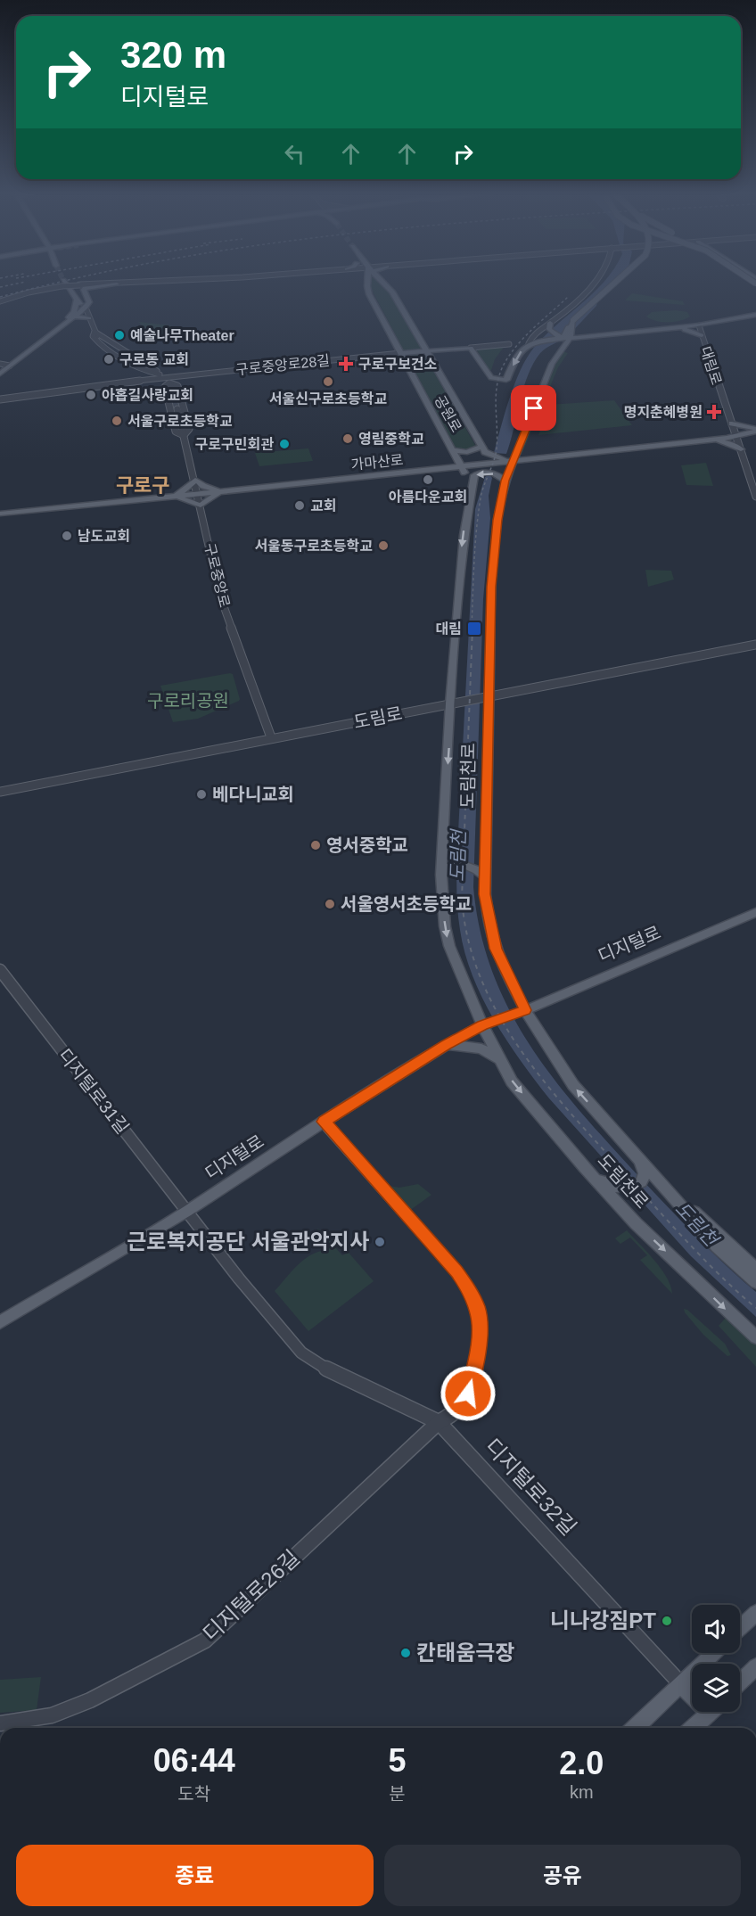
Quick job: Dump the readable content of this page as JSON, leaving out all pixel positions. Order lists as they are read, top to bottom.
{
  "streets": {
    "main road": [
      "공원로",
      "가마산로",
      "도림천로",
      "디지털로",
      "디지털로32길"
    ],
    "street": [
      "구로중앙로28길",
      "대림로",
      "구로중앙로",
      "도림로",
      "디지털로31길",
      "디지털로26길"
    ]
  },
  "crossings": [
    ["구로중앙로28길", "공원로"],
    ["대림로", "가마산로"],
    ["공원로", "가마산로"],
    ["공원로", "도림천로"],
    ["가마산로", "구로중앙로"],
    ["가마산로", "도림천로"],
    ["구로중앙로", "도림로"],
    ["도림로", "도림천로"],
    ["도림천로", "디지털로"],
    ["디지털로", "디지털로31길"],
    ["디지털로", "디지털로32길"],
    ["디지털로", "디지털로26길"],
    ["디지털로31길", "디지털로32길"],
    ["디지털로32길", "디지털로26길"]
  ],
  "districts": ["구로구"],
  "water": ["도림천"],
  "parks": ["구로리공원"],
  "places": {
    "other": [
      "예술나무Theater",
      "구로동 교회",
      "서울신구로초등학교",
      "아홉길사랑교회",
      "서울구로초등학교",
      "영림중학교",
      "구로구민회관",
      "아름다운교회",
      "교회",
      "남도교회",
      "서울동구로초등학교",
      "베다니교회",
      "영서중학교",
      "서울영서초등학교",
      "근로복지공단 서울관악지사",
      "니나강짐PT",
      "칸태움극장"
    ],
    "health": ["구로구보건소", "명지춘혜병원"],
    "transit": ["대림"]
  },
  "page": {
    "turn": ["320 m", "디지털로"],
    "eta": [
      "06:44",
      "도착",
      "5",
      "분",
      "2.0",
      "km"
    ],
    "buttons": ["종료", "공유"]
  }
}
